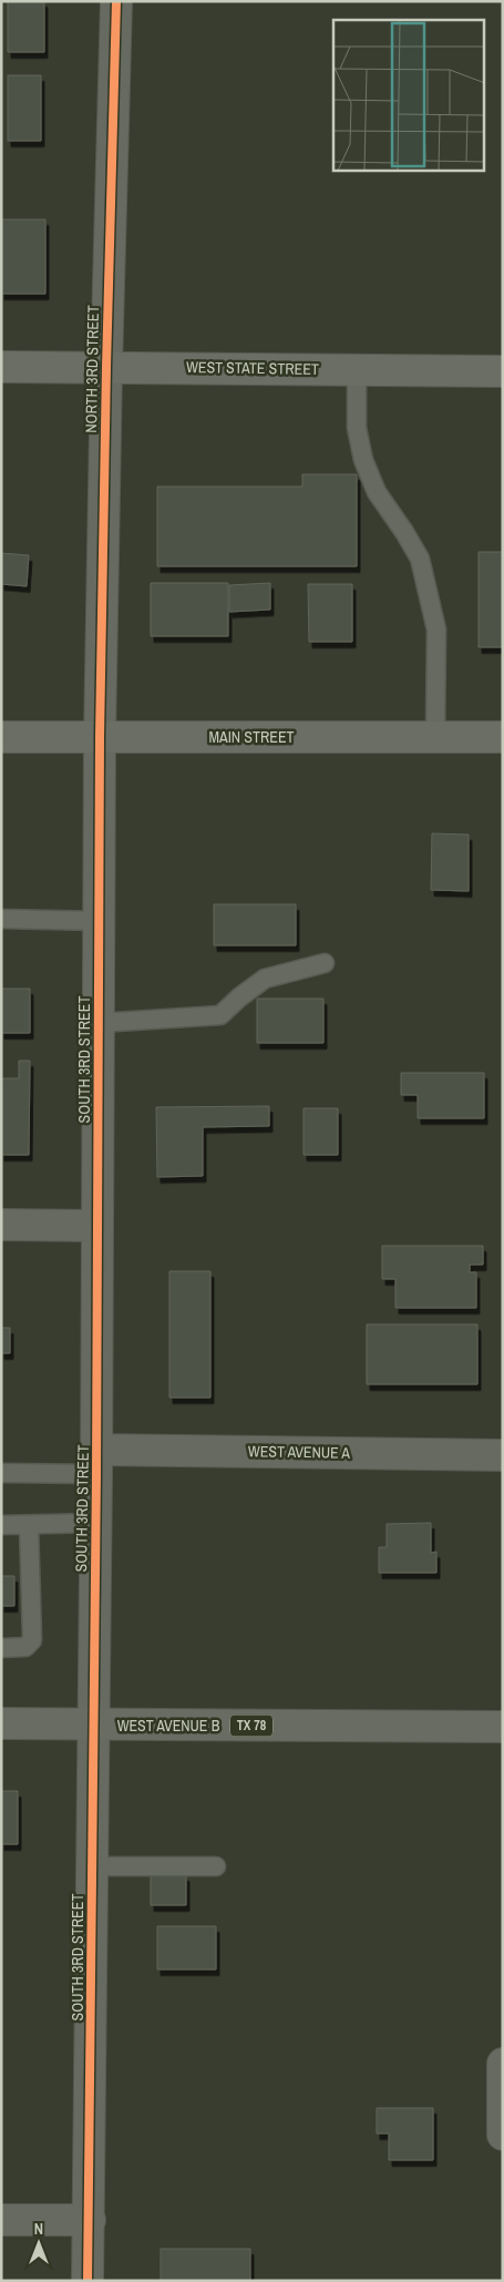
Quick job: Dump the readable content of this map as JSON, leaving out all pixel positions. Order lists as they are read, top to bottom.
{
  "streets": {
    "main road": ["WEST AVENUE B", "TX 78"],
    "street": [
      "WEST STATE STREET",
      "NORTH 3RD STREET",
      "MAIN STREET",
      "SOUTH 3RD STREET",
      "WEST AVENUE A"
    ]
  },
  "crossings": [
    ["WEST STATE STREET", "NORTH 3RD STREET"],
    ["NORTH 3RD STREET", "MAIN STREET"],
    ["NORTH 3RD STREET", "SOUTH 3RD STREET"],
    ["MAIN STREET", "SOUTH 3RD STREET"],
    ["SOUTH 3RD STREET", "WEST AVENUE A"],
    ["SOUTH 3RD STREET", "WEST AVENUE B"]
  ],
  "north": "top"
}
